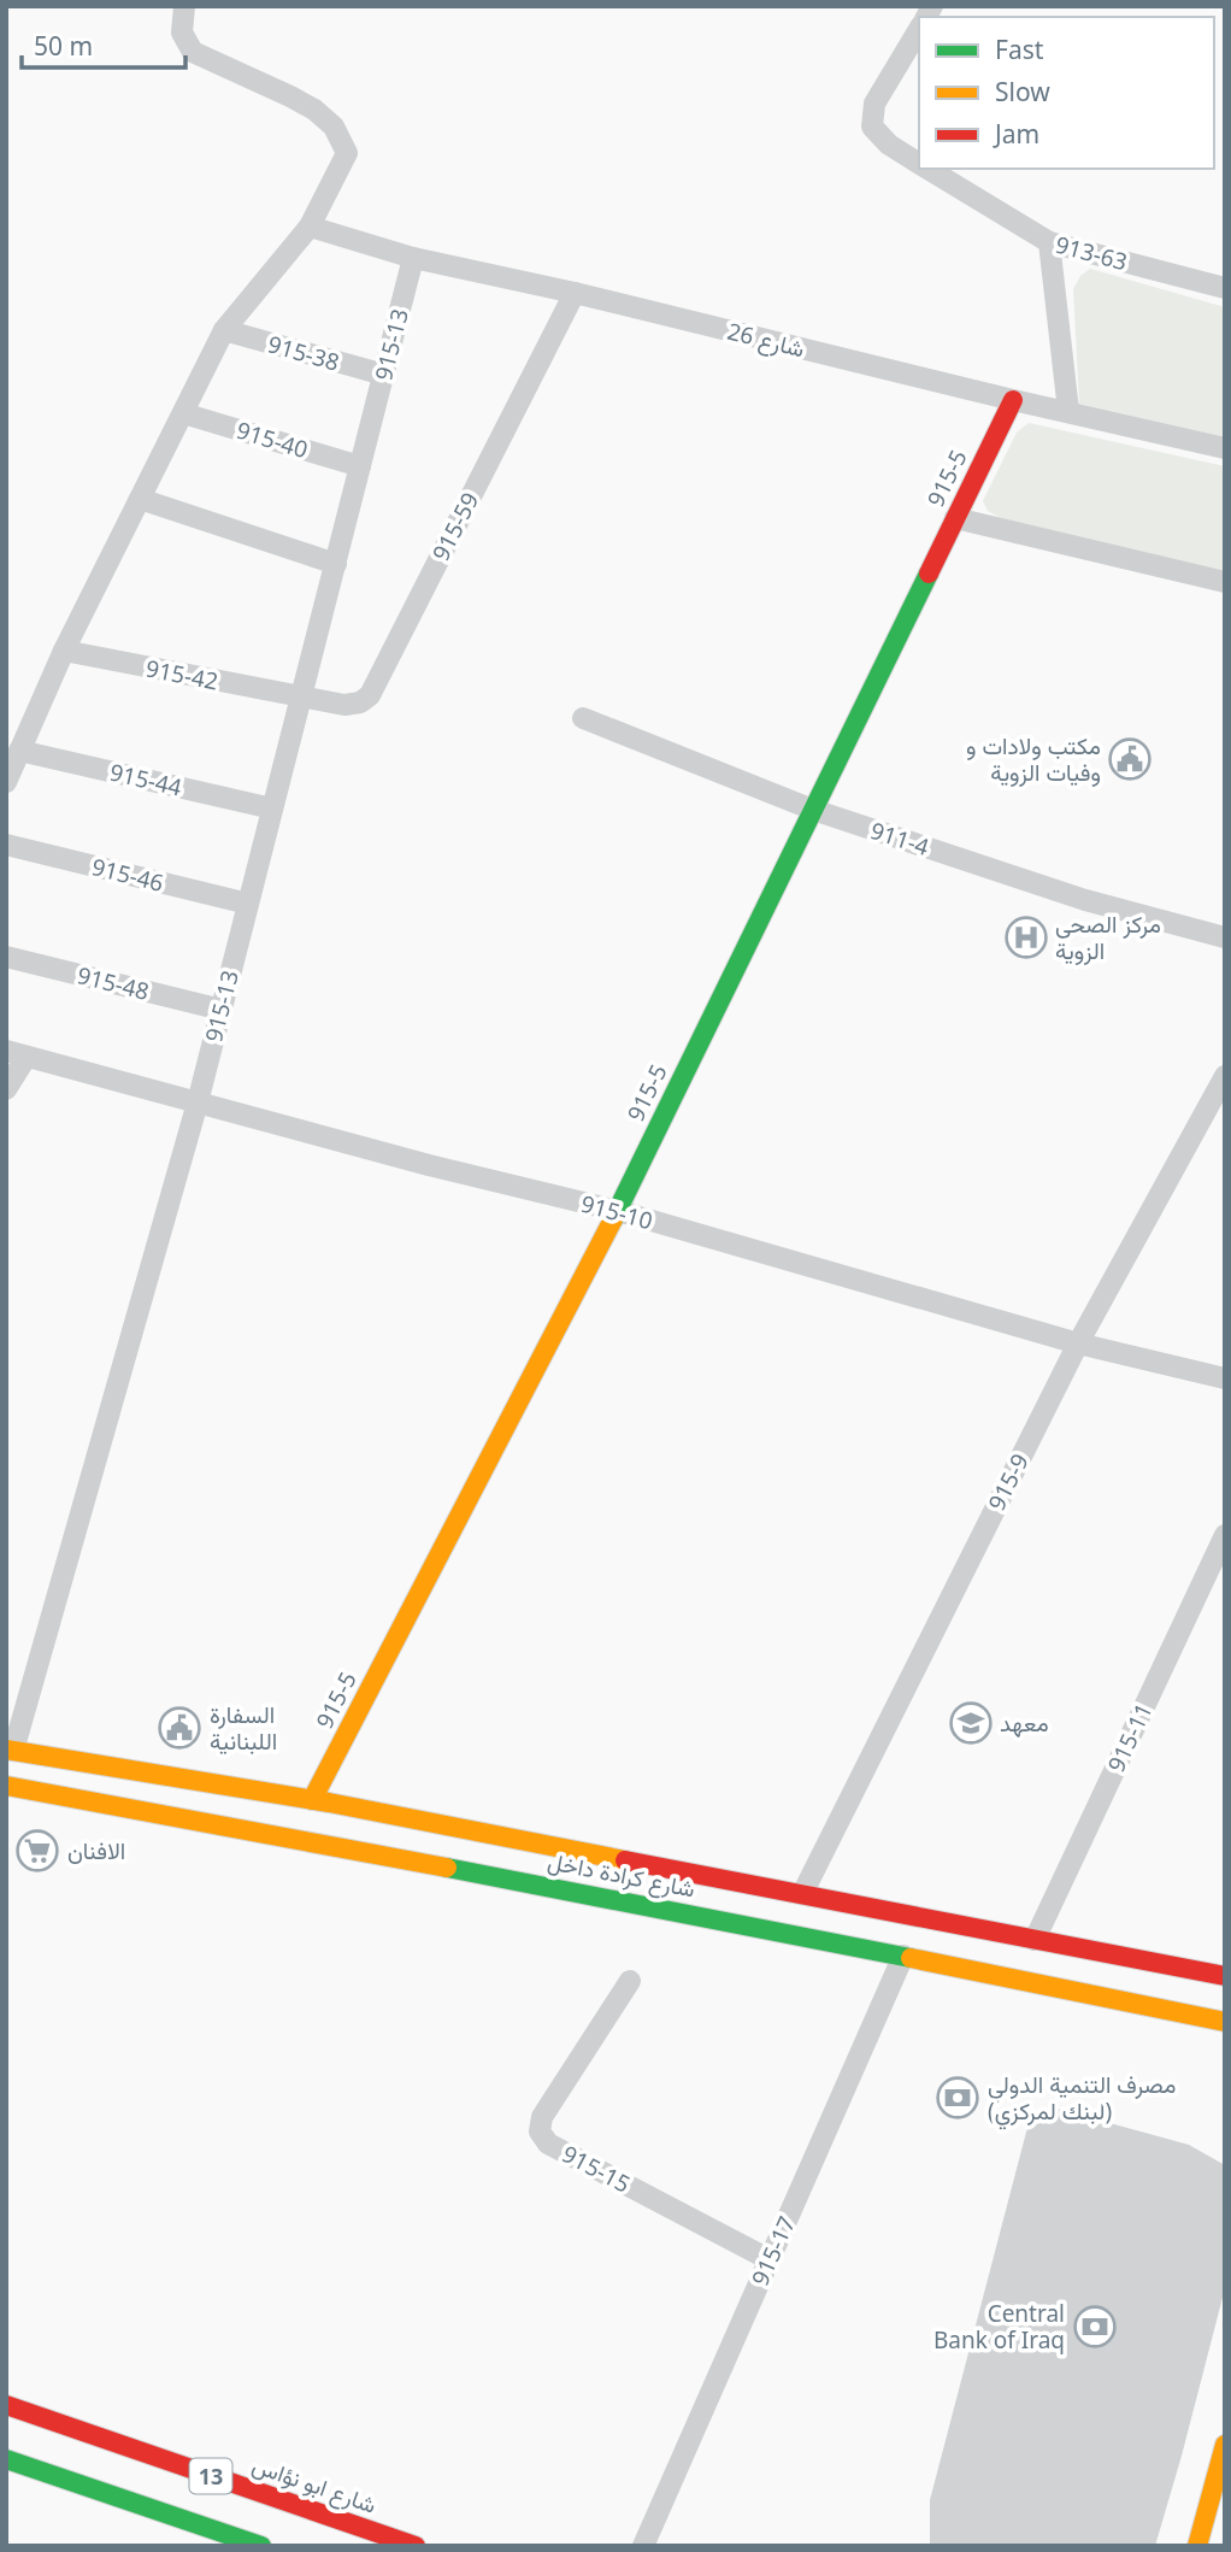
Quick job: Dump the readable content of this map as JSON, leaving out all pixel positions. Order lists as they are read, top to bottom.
{
  "streets": {
    "main road": [
      "915-5",
      "شارع كرادة داخل",
      "13",
      "شارع ابو نؤاس"
    ],
    "street": [
      "913-63",
      "شارع 26",
      "915-13",
      "915-38",
      "915-40",
      "915-59",
      "915-42",
      "915-44",
      "911-4",
      "915-46",
      "915-48",
      "915-10",
      "915-9",
      "915-11",
      "915-15",
      "915-17"
    ]
  },
  "crossings": [
    ["شارع 26", "915-13"],
    ["شارع 26", "915-5"],
    ["شارع 26", "915-59"],
    ["915-13", "915-38"],
    ["915-13", "915-40"],
    ["915-13", "915-59"],
    ["915-13", "915-42"],
    ["915-13", "915-44"],
    ["915-13", "915-46"],
    ["915-13", "915-48"],
    ["915-13", "915-10"],
    ["915-13", "شارع كرادة داخل"],
    ["915-5", "911-4"],
    ["915-5", "915-10"],
    ["915-5", "شارع كرادة داخل"],
    ["915-59", "915-42"],
    ["915-10", "915-9"],
    ["915-9", "شارع كرادة داخل"],
    ["915-11", "شارع كرادة داخل"],
    ["شارع كرادة داخل", "915-17"],
    ["915-15", "915-17"]
  ],
  "places": {
    "public building": ["مكتب ولادات و وفيات الزوية", "السفارة اللبنانية"],
    "hospital": ["مركز الصحي الزوية"],
    "school or university": ["معهد"],
    "supermarket": ["الافنان"],
    "bank": ["مصرف التنمية الدولي (لبنك لمركزي)", "Central Bank of Iraq"]
  },
  "legend": ["Fast", "Slow", "Jam"],
  "scale_bar": "50 m"
}
